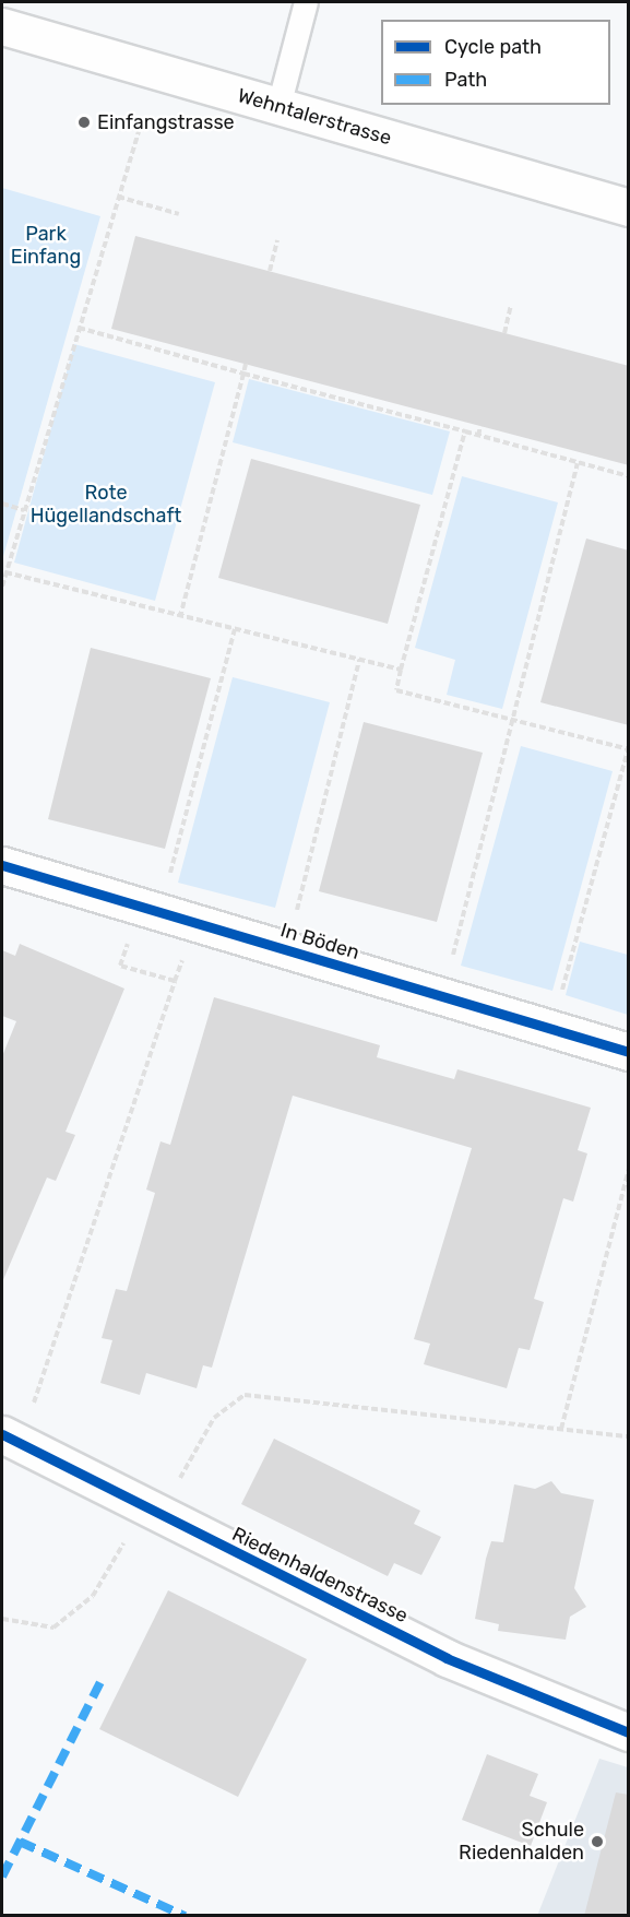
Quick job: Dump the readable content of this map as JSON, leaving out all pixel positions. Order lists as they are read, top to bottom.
{
  "streets": {
    "street": ["Wehntalerstrasse", "In Böden", "Riedenhaldenstrasse"]
  },
  "parks": ["Park Einfang", "Rote Hügellandschaft"],
  "places": ["Einfangstrasse", "Schule Riedenhalden"],
  "legend": ["Cycle path", "Path"]
}
